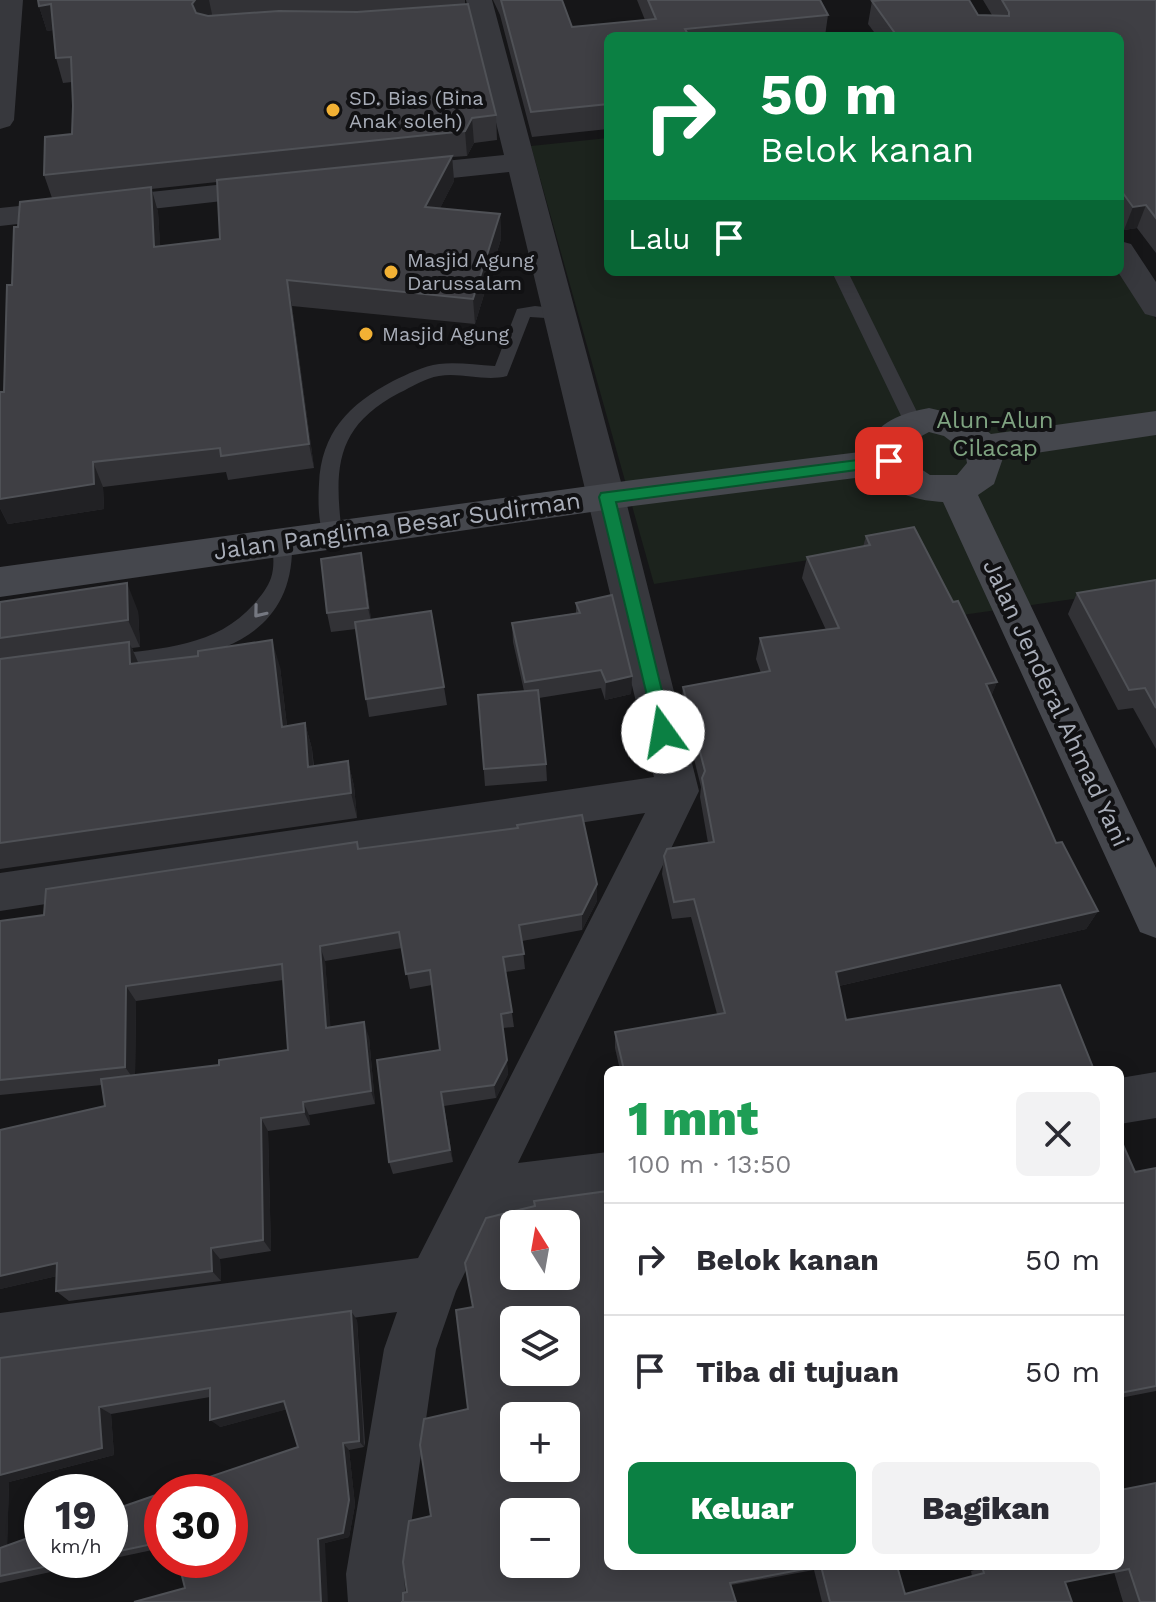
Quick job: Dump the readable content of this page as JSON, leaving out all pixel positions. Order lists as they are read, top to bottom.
{
  "streets": {
    "main road": ["Jalan Panglima Besar Sudirman", "Jalan Jenderal Ahmad Yani"]
  },
  "crossings": [
    ["Jalan Panglima Besar Sudirman", "Jalan Jenderal Ahmad Yani"]
  ],
  "parks": ["Alun-Alun Cilacap"],
  "places": ["SD. Bias (Bina Anak soleh)", "Masjid Agung Darussalam", "Masjid Agung"],
  "north": "top",
  "page": {
    "turn": ["50 m", "Belok kanan"],
    "then": "Lalu",
    "heading": ["1 mnt", "100 m · 13:50"],
    "list": [
      {
        "name": "Belok kanan",
        "value": "50 m"
      },
      {
        "name": "Tiba di tujuan",
        "value": "50 m"
      }
    ],
    "map_buttons": ["+", "−"],
    "buttons": ["Keluar", "Bagikan"],
    "speed": "19 km/h",
    "limit": "30"
  }
}
